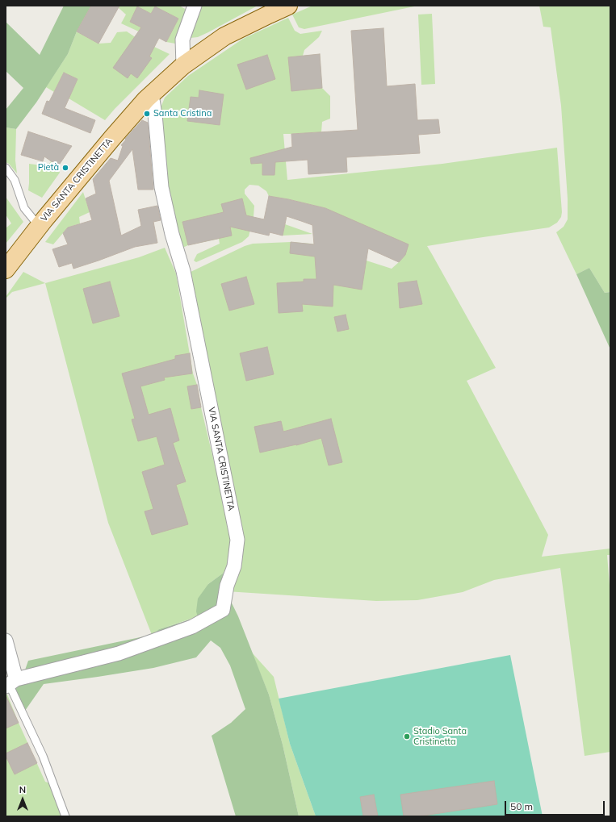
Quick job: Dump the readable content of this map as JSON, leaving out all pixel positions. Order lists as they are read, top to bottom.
{
  "streets": {
    "main road": ["VIA SANTA CRISTINETTA"]
  },
  "places": ["Santa Cristina", "Pietà", "Stadio Santa Cristinetta"],
  "scale_bar": "50 m",
  "north": "top"
}
